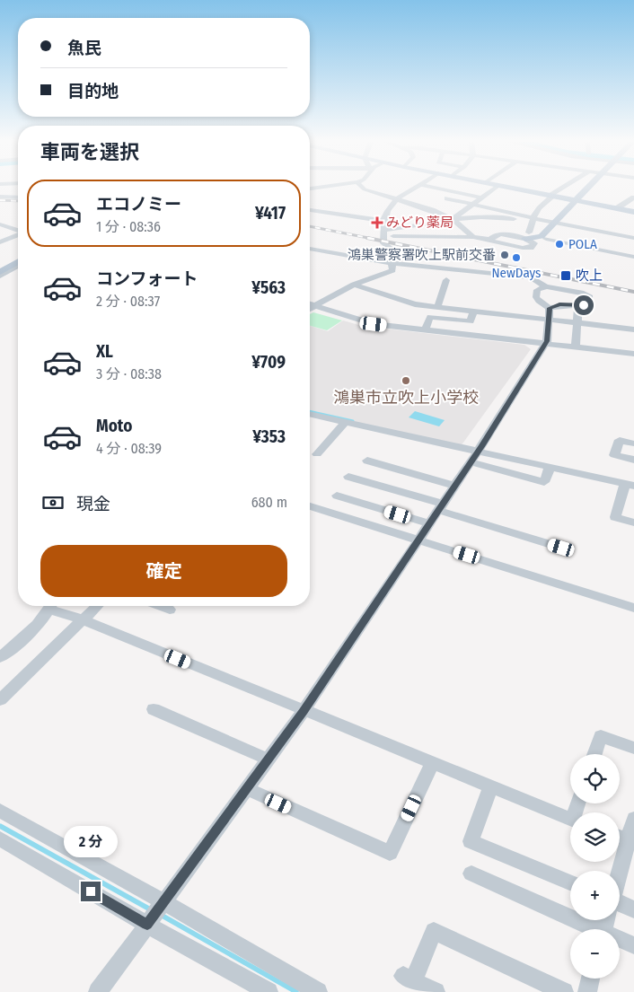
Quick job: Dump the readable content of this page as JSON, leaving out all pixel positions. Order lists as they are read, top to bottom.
{
  "places": {
    "health": ["みどり薬局"],
    "other": [
      "POLA",
      "鴻巣警察署吹上駅前交番",
      "NewDays",
      "鴻巣市立吹上小学校"
    ],
    "transit": ["吹上"]
  },
  "page": {
    "banner": ["魚民", "目的地"],
    "heading": "車両を選択",
    "list": [
      {
        "name": "エコノミー",
        "note": "1 分 · 08:36",
        "value": "¥417"
      },
      {
        "name": "コンフォート",
        "note": "2 分 · 08:37",
        "value": "¥563"
      },
      {
        "name": "XL",
        "note": "3 分 · 08:38",
        "value": "¥709"
      },
      {
        "name": "Moto",
        "note": "4 分 · 08:39",
        "value": "¥353"
      }
    ],
    "pay": ["現金", "680 m"],
    "buttons": "確定",
    "map_buttons": ["+", "−"],
    "bubble": "2 分"
  }
}
